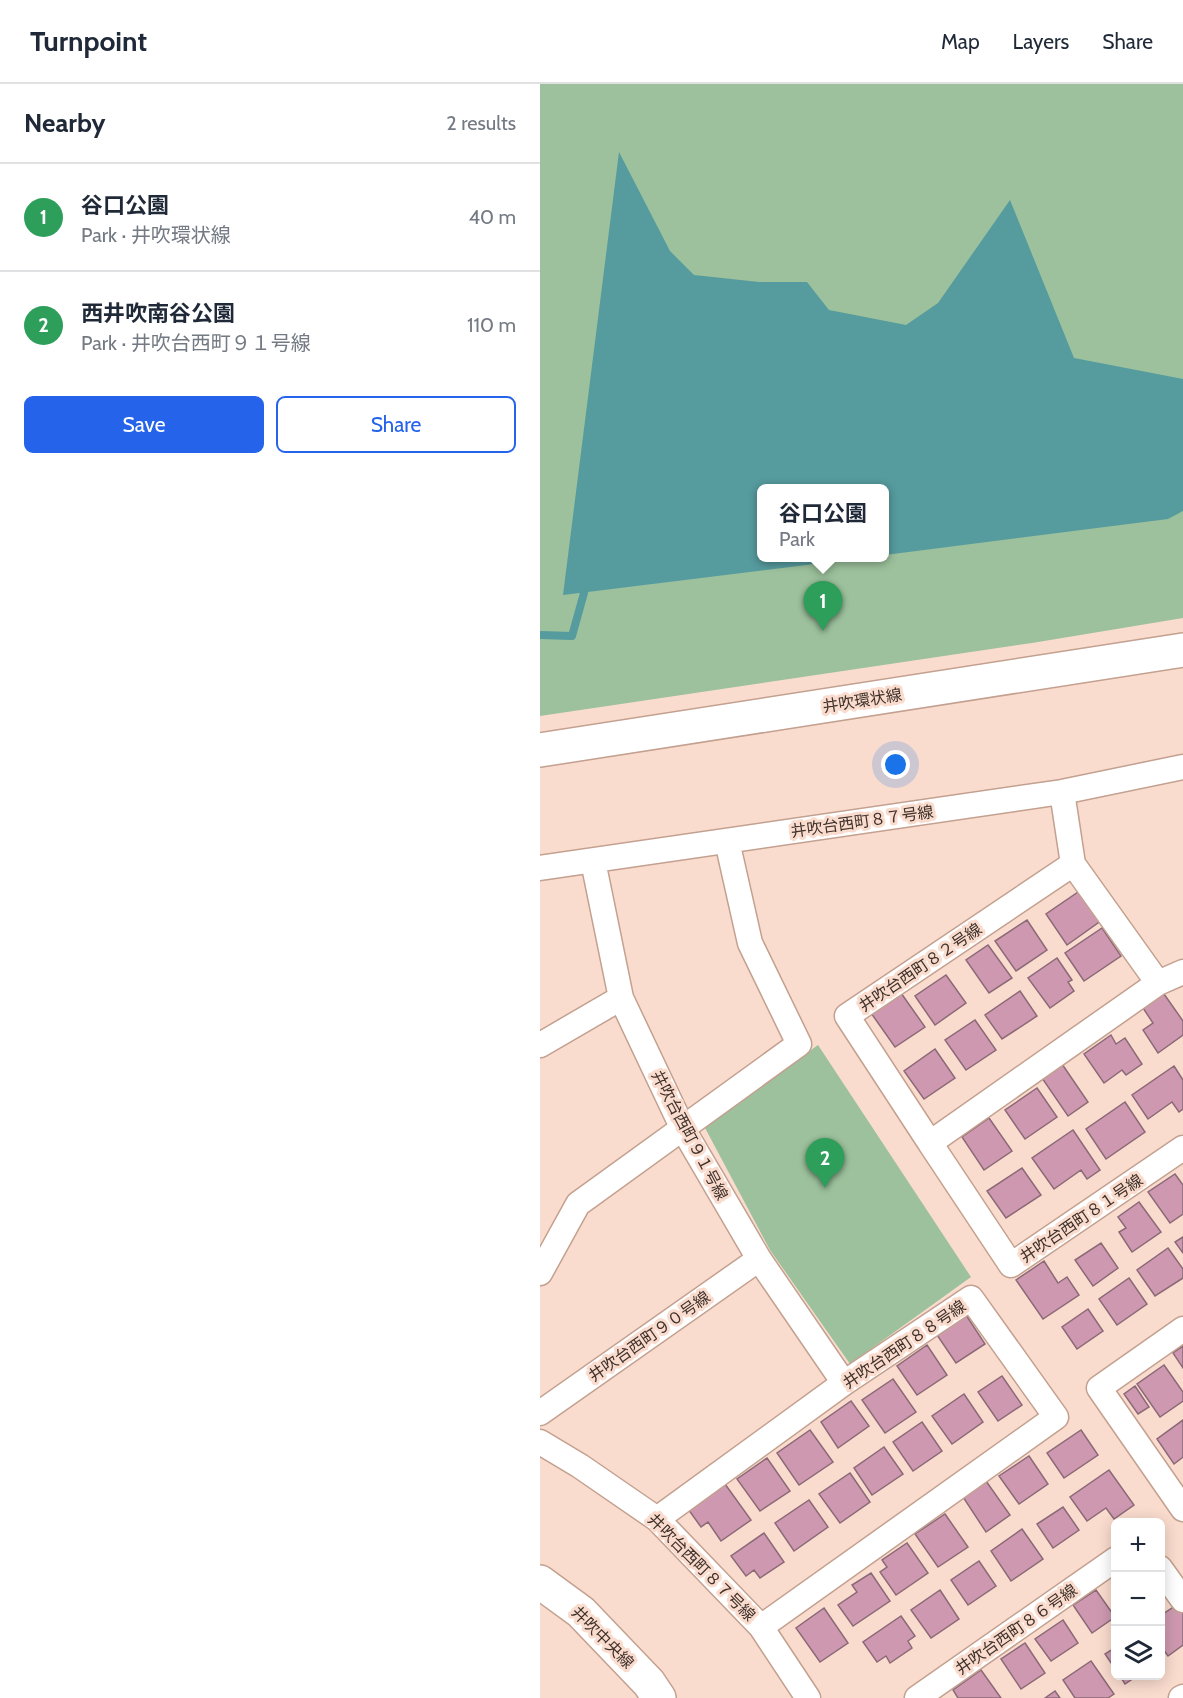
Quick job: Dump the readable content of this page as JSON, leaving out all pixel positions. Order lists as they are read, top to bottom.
{
  "streets": {
    "street": [
      "井吹環状線",
      "井吹台西町８７号線",
      "井吹台西町８２号線",
      "井吹台西町９１号線",
      "井吹台西町８１号線",
      "井吹台西町９０号線",
      "井吹台西町８８号線",
      "井吹台西町８６号線",
      "井吹中央線"
    ]
  },
  "crossings": [
    ["井吹台西町８７号線", "井吹台西町９１号線"],
    ["井吹台西町８７号線", "井吹台西町８８号線"],
    ["井吹台西町８２号線", "井吹台西町８１号線"],
    ["井吹台西町９１号線", "井吹台西町９０号線"],
    ["井吹台西町９１号線", "井吹台西町８８号線"]
  ],
  "page": {
    "header": "Turnpoint",
    "nav": ["Map", "Layers", "Share"],
    "heading": ["Nearby", "2 results"],
    "list": [
      {
        "mark": "1",
        "name": "谷口公園",
        "note": "Park · 井吹環状線",
        "value": "40 m"
      },
      {
        "mark": "2",
        "name": "西井吹南谷公園",
        "note": "Park · 井吹台西町９１号線",
        "value": "110 m"
      }
    ],
    "buttons": ["Save", "Share"],
    "popup": ["谷口公園", "Park"],
    "pins": ["1", "2"],
    "map_buttons": ["+", "−"]
  }
}
